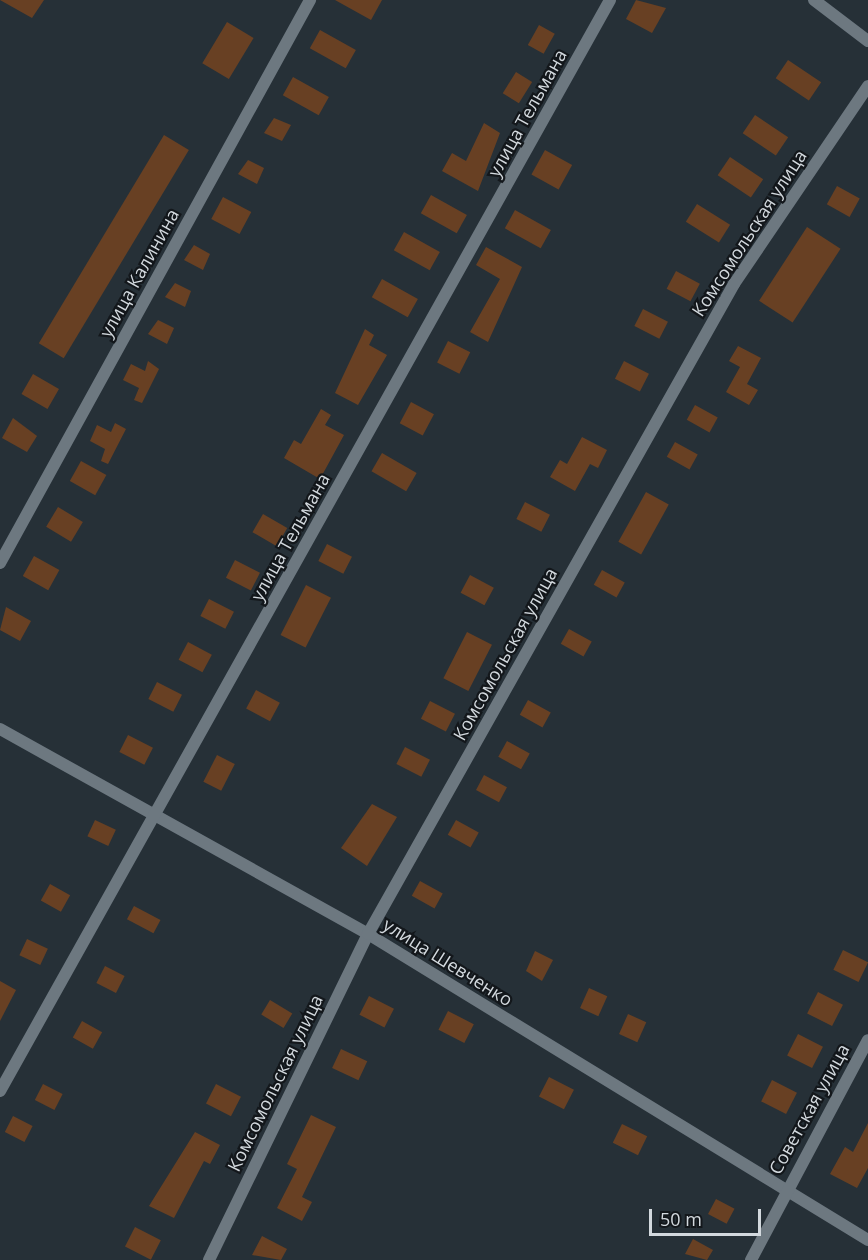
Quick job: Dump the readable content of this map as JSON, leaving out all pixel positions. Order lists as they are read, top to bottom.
{
  "streets": {
    "street": [
      "улица Тельмана",
      "Комсомольская улица",
      "улица Калинина",
      "улица Шевченко",
      "Советская улица"
    ]
  },
  "crossings": [
    ["улица Тельмана", "улица Шевченко"],
    ["Комсомольская улица", "улица Шевченко"],
    ["улица Шевченко", "Советская улица"]
  ],
  "scale_bar": "50 m"
}
